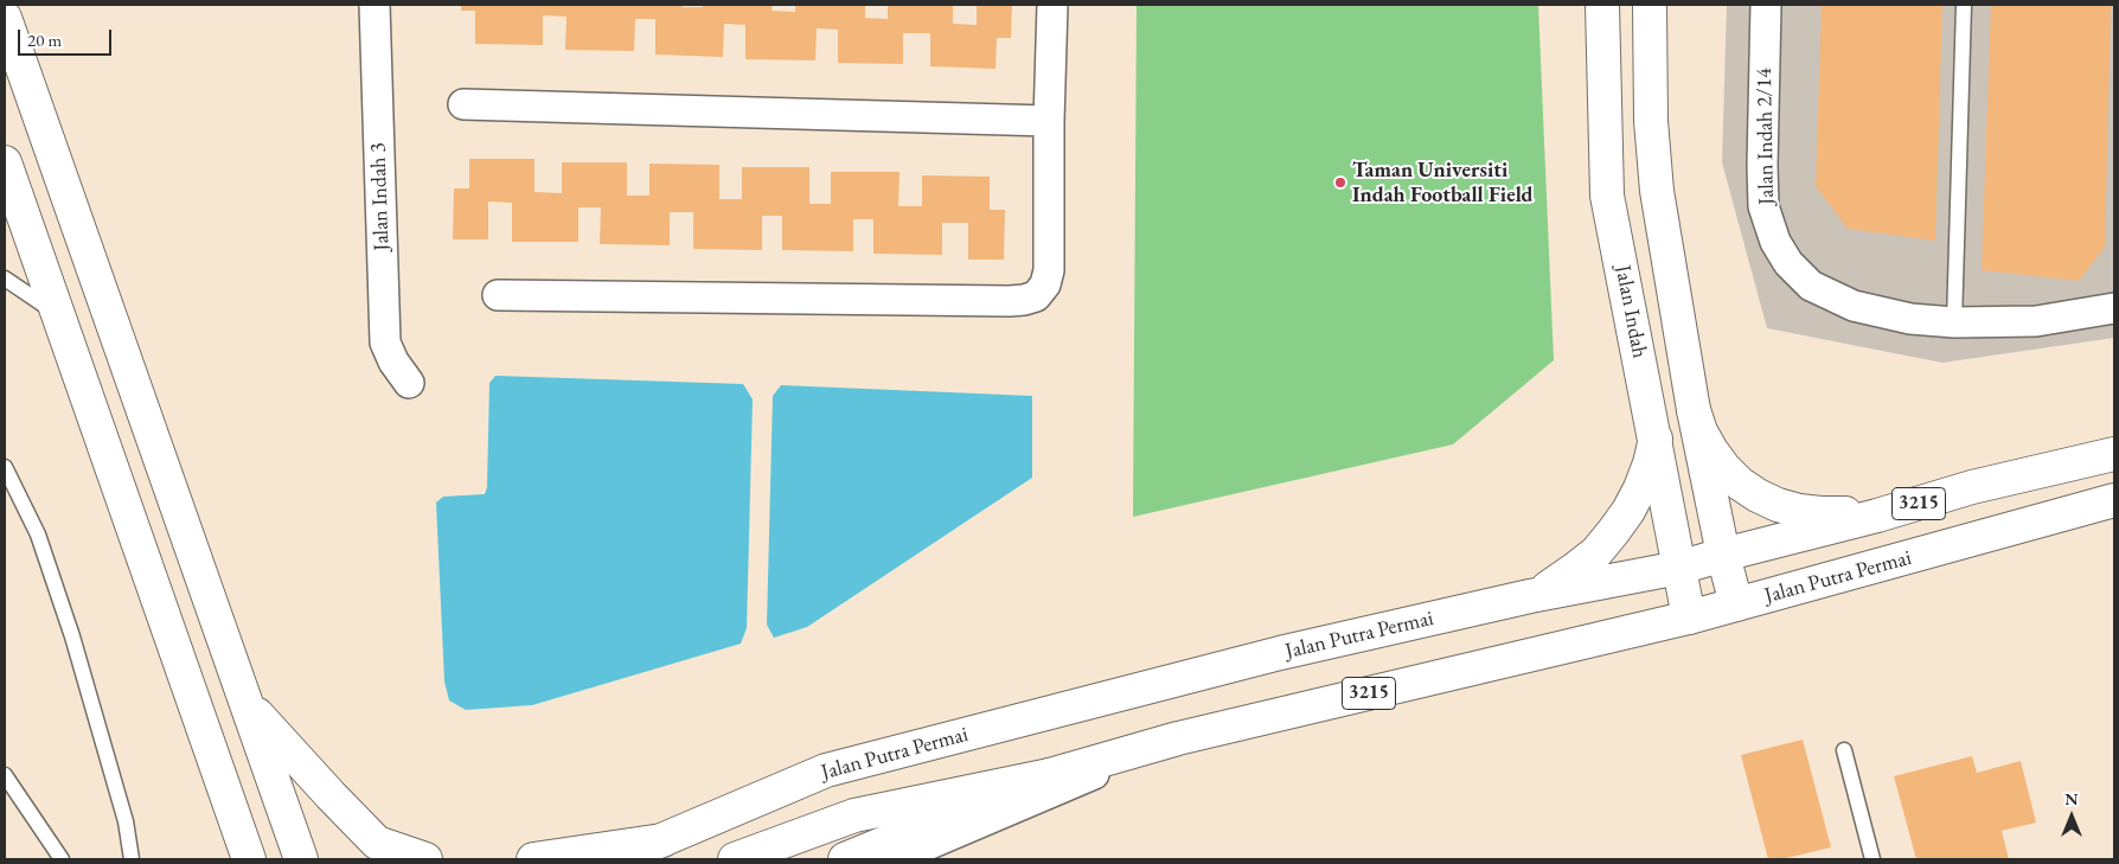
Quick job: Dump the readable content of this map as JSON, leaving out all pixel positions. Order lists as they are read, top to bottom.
{
  "streets": {
    "main road": ["Jalan Indah", "3215", "Jalan Putra Permai"],
    "street": ["Jalan Indah 2/14", "Jalan Indah 3"]
  },
  "crossings": [
    ["Jalan Indah", "Jalan Putra Permai"]
  ],
  "places": ["Taman Universiti Indah Football Field"],
  "scale_bar": "20 m",
  "north": "top"
}
